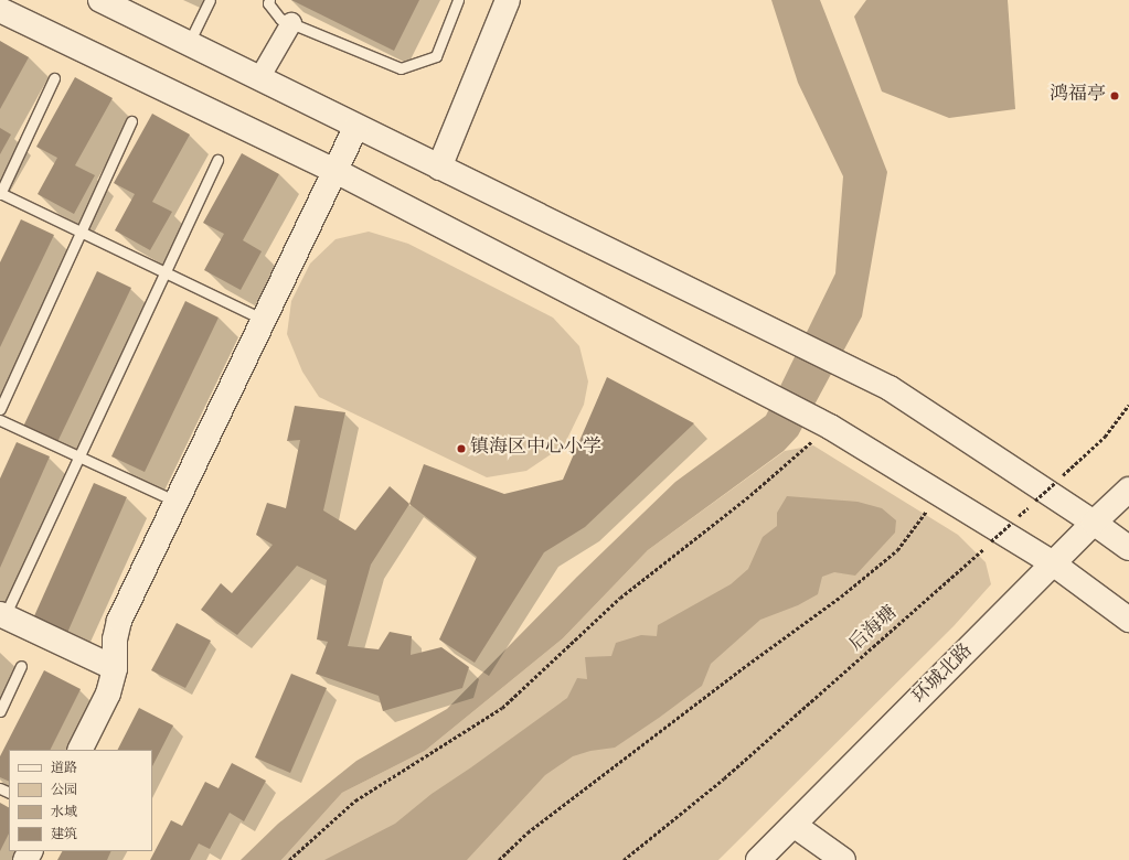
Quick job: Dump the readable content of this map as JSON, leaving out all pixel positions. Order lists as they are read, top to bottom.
{
  "streets": {
    "street": ["环城北路"],
    "path": ["后海塘"]
  },
  "places": ["鸿福亭", "镇海区中心小学"],
  "legend": [
    "道路",
    "公园",
    "水域",
    "建筑"
  ]
}
